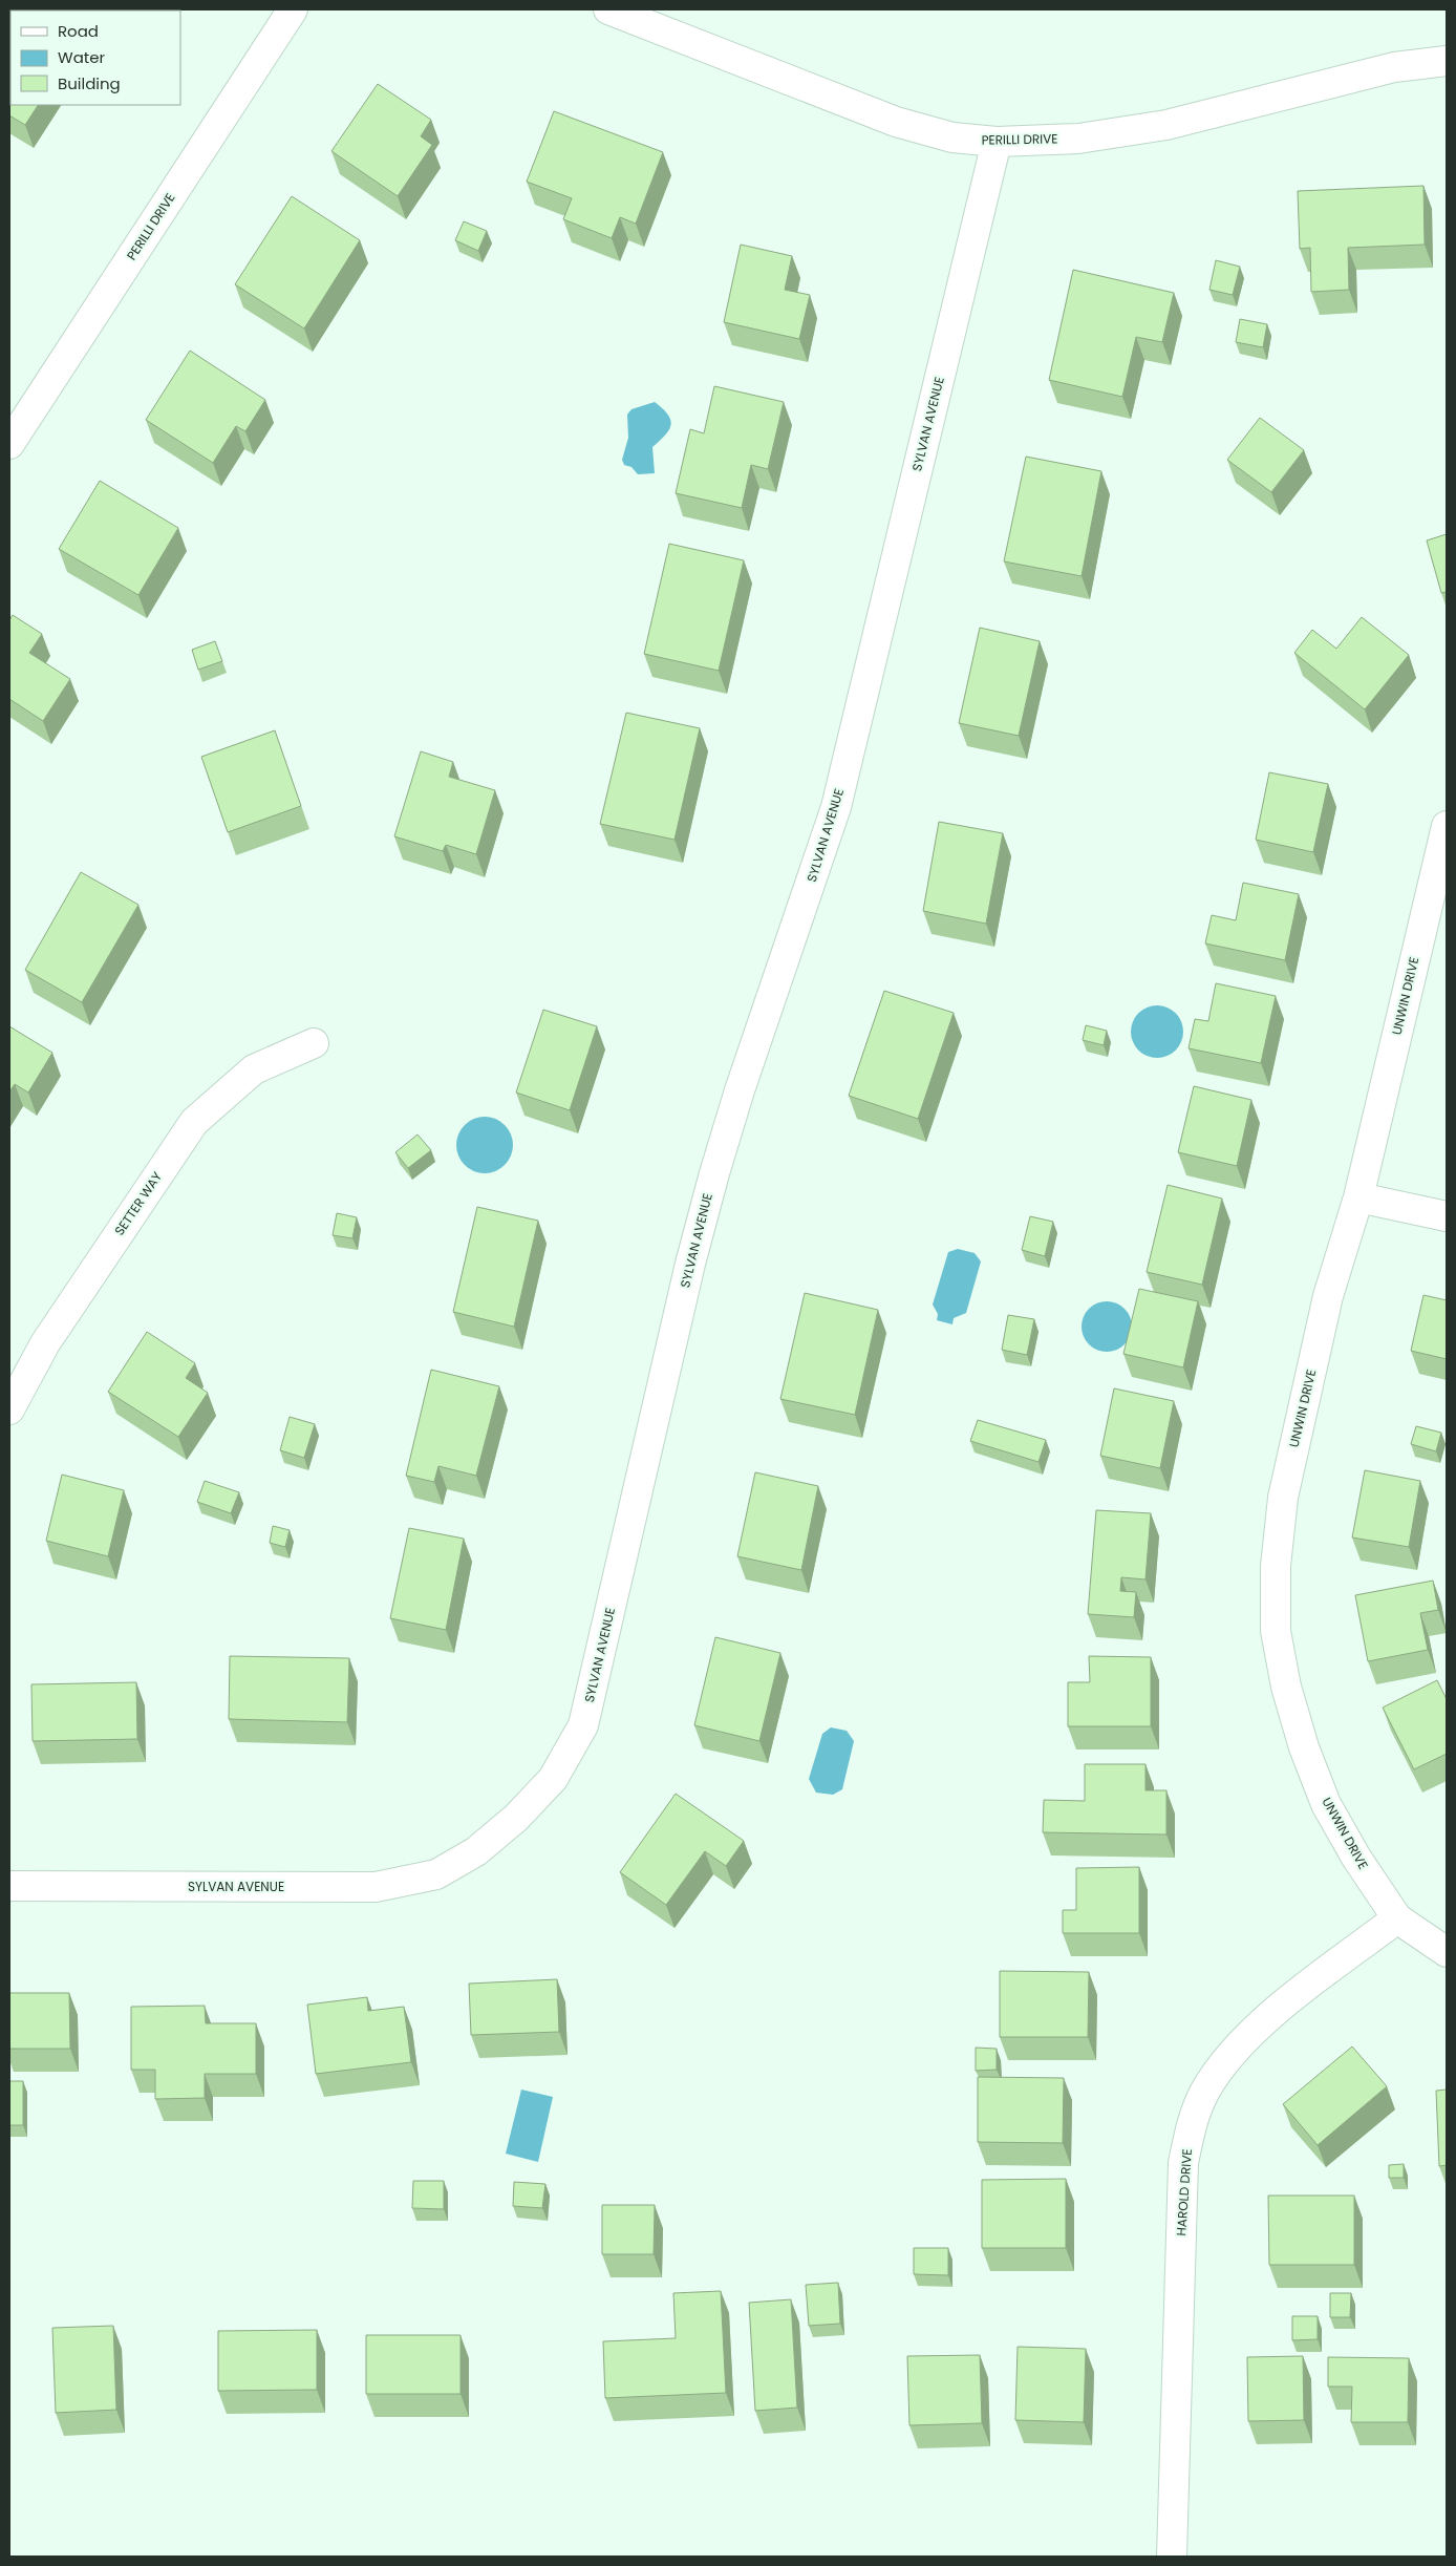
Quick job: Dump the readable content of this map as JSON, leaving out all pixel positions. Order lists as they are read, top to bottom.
{
  "streets": {
    "street": [
      "PERILLI DRIVE",
      "SYLVAN AVENUE",
      "UNWIN DRIVE",
      "SETTER WAY",
      "HAROLD DRIVE"
    ]
  },
  "crossings": [
    ["PERILLI DRIVE", "SYLVAN AVENUE"],
    ["UNWIN DRIVE", "HAROLD DRIVE"]
  ],
  "legend": ["Road", "Water", "Building"]
}
